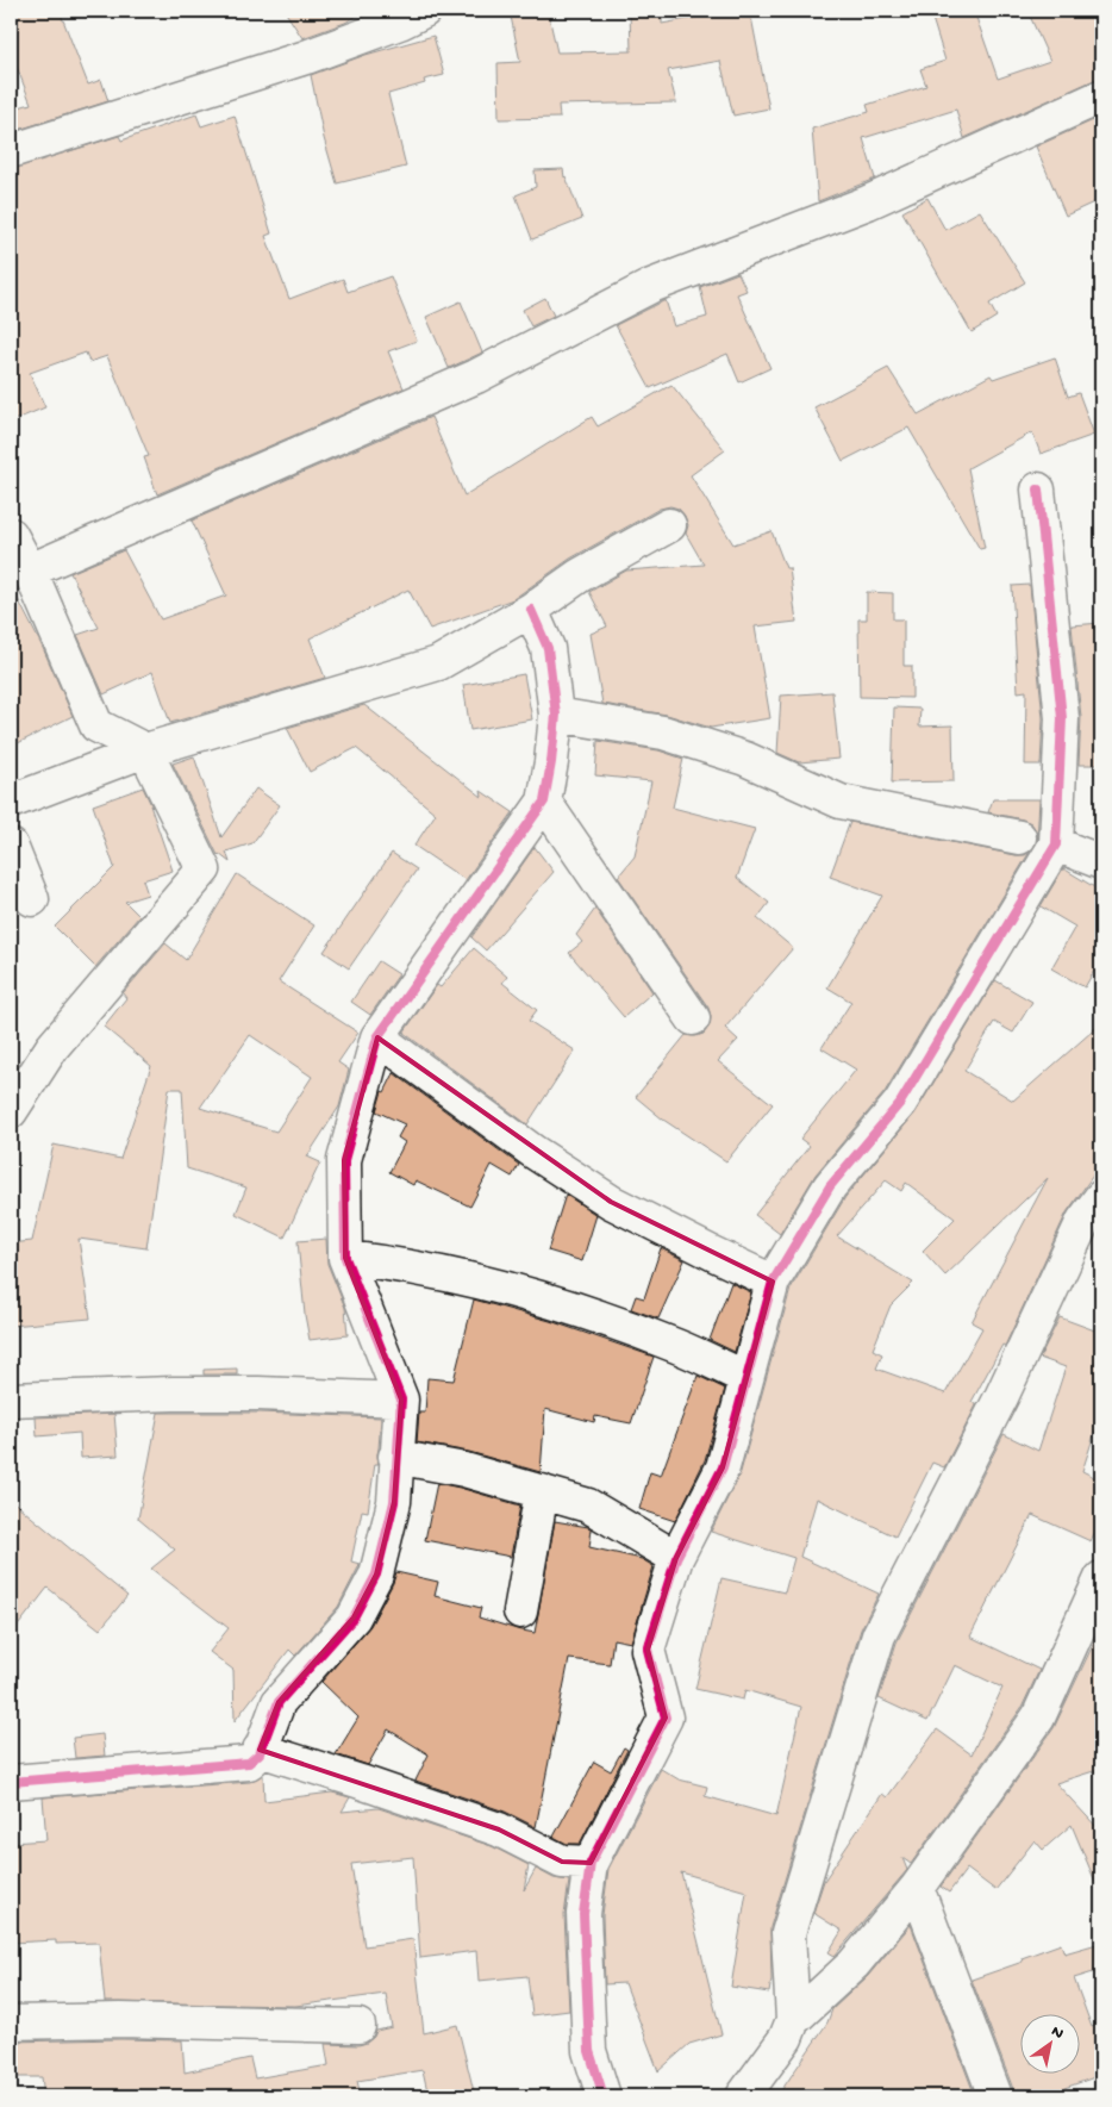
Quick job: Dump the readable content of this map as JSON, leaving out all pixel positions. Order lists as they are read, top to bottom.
{
  "north": "top right"
}
